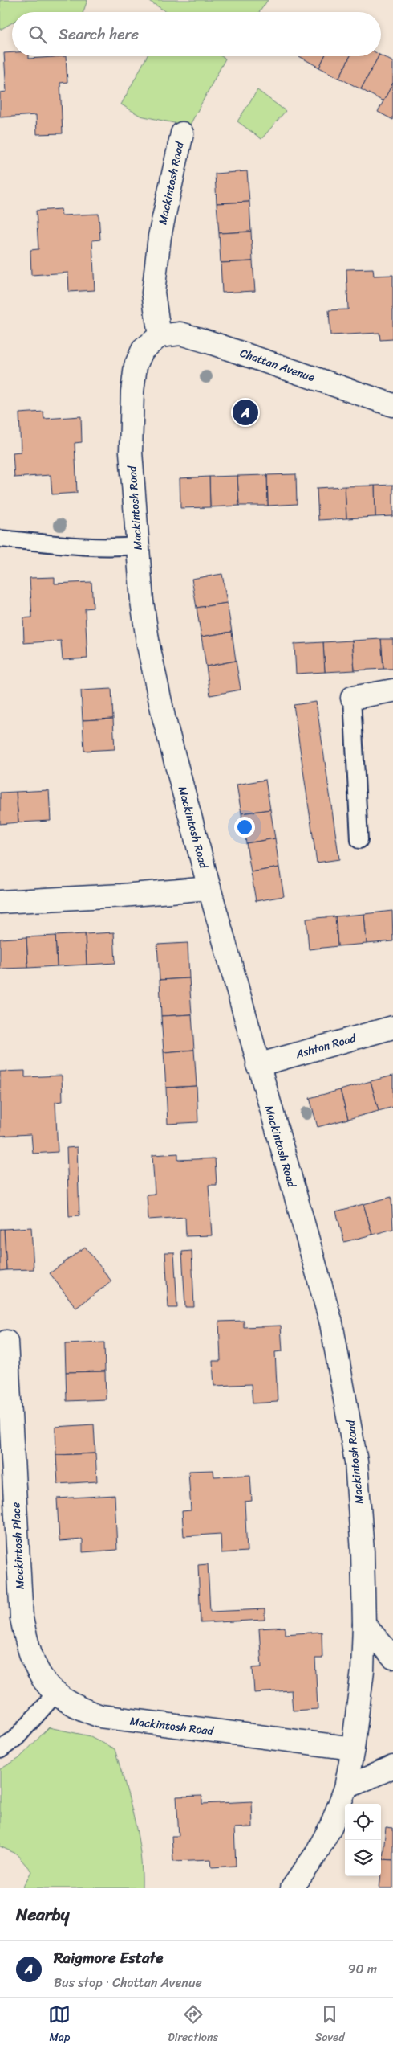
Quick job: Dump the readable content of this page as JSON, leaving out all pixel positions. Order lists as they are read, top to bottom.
{
  "streets": {
    "street": [
      "Mackintosh Road",
      "Chattan Avenue",
      "Ashton Road",
      "Mackintosh Place"
    ]
  },
  "crossings": [
    ["Mackintosh Road", "Chattan Avenue"],
    ["Mackintosh Road", "Ashton Road"],
    ["Mackintosh Road", "Mackintosh Place"]
  ],
  "page": {
    "search": "Search here",
    "pins": "A",
    "heading": "Nearby",
    "list": [
      {
        "mark": "A",
        "name": "Raigmore Estate",
        "note": "Bus stop · Chattan Avenue",
        "value": "90 m"
      }
    ],
    "nav": ["Map", "Directions", "Saved"]
  }
}
